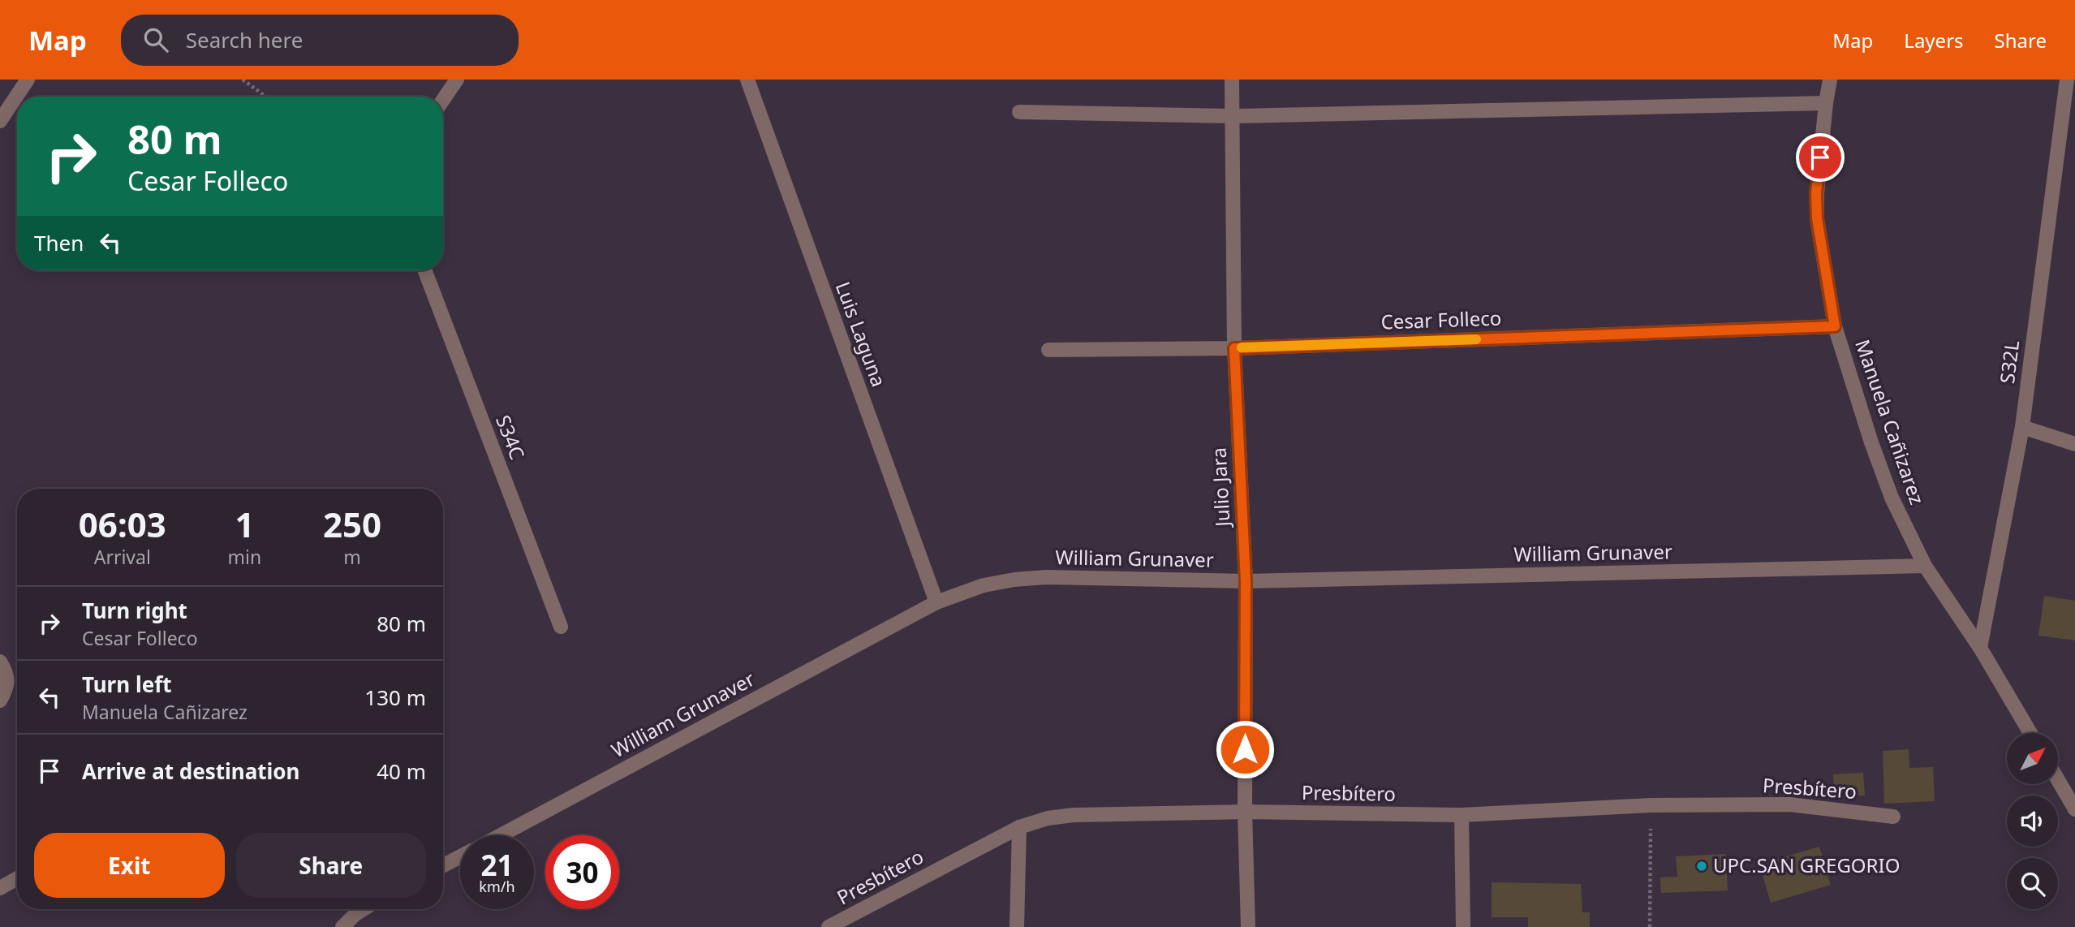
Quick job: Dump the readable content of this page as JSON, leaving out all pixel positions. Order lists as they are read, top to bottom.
{
  "streets": {
    "street": [
      "Cesar Folleco",
      "Luis Laguna",
      "S32L",
      "Manuela Cañizarez",
      "S34C",
      "Julio Jara",
      "William Grunaver",
      "Presbítero"
    ]
  },
  "crossings": [
    ["Cesar Folleco", "Manuela Cañizarez"],
    ["Cesar Folleco", "Julio Jara"],
    ["Luis Laguna", "William Grunaver"],
    ["S32L", "Manuela Cañizarez"],
    ["Manuela Cañizarez", "William Grunaver"],
    ["Julio Jara", "William Grunaver"],
    ["Julio Jara", "Presbítero"]
  ],
  "places": ["UPC.SAN GREGORIO"],
  "north": "top right",
  "page": {
    "header": "Map",
    "search": "Search here",
    "nav": ["Map", "Layers", "Share"],
    "turn": ["80 m", "Cesar Folleco"],
    "then": "Then",
    "eta": [
      "06:03",
      "Arrival",
      "1",
      "min",
      "250",
      "m"
    ],
    "list": [
      {
        "name": "Turn right",
        "note": "Cesar Folleco",
        "value": "80 m"
      },
      {
        "name": "Turn left",
        "note": "Manuela Cañizarez",
        "value": "130 m"
      },
      {
        "name": "Arrive at destination",
        "value": "40 m"
      }
    ],
    "buttons": ["Exit", "Share"],
    "speed": "21 km/h",
    "limit": "30"
  }
}
